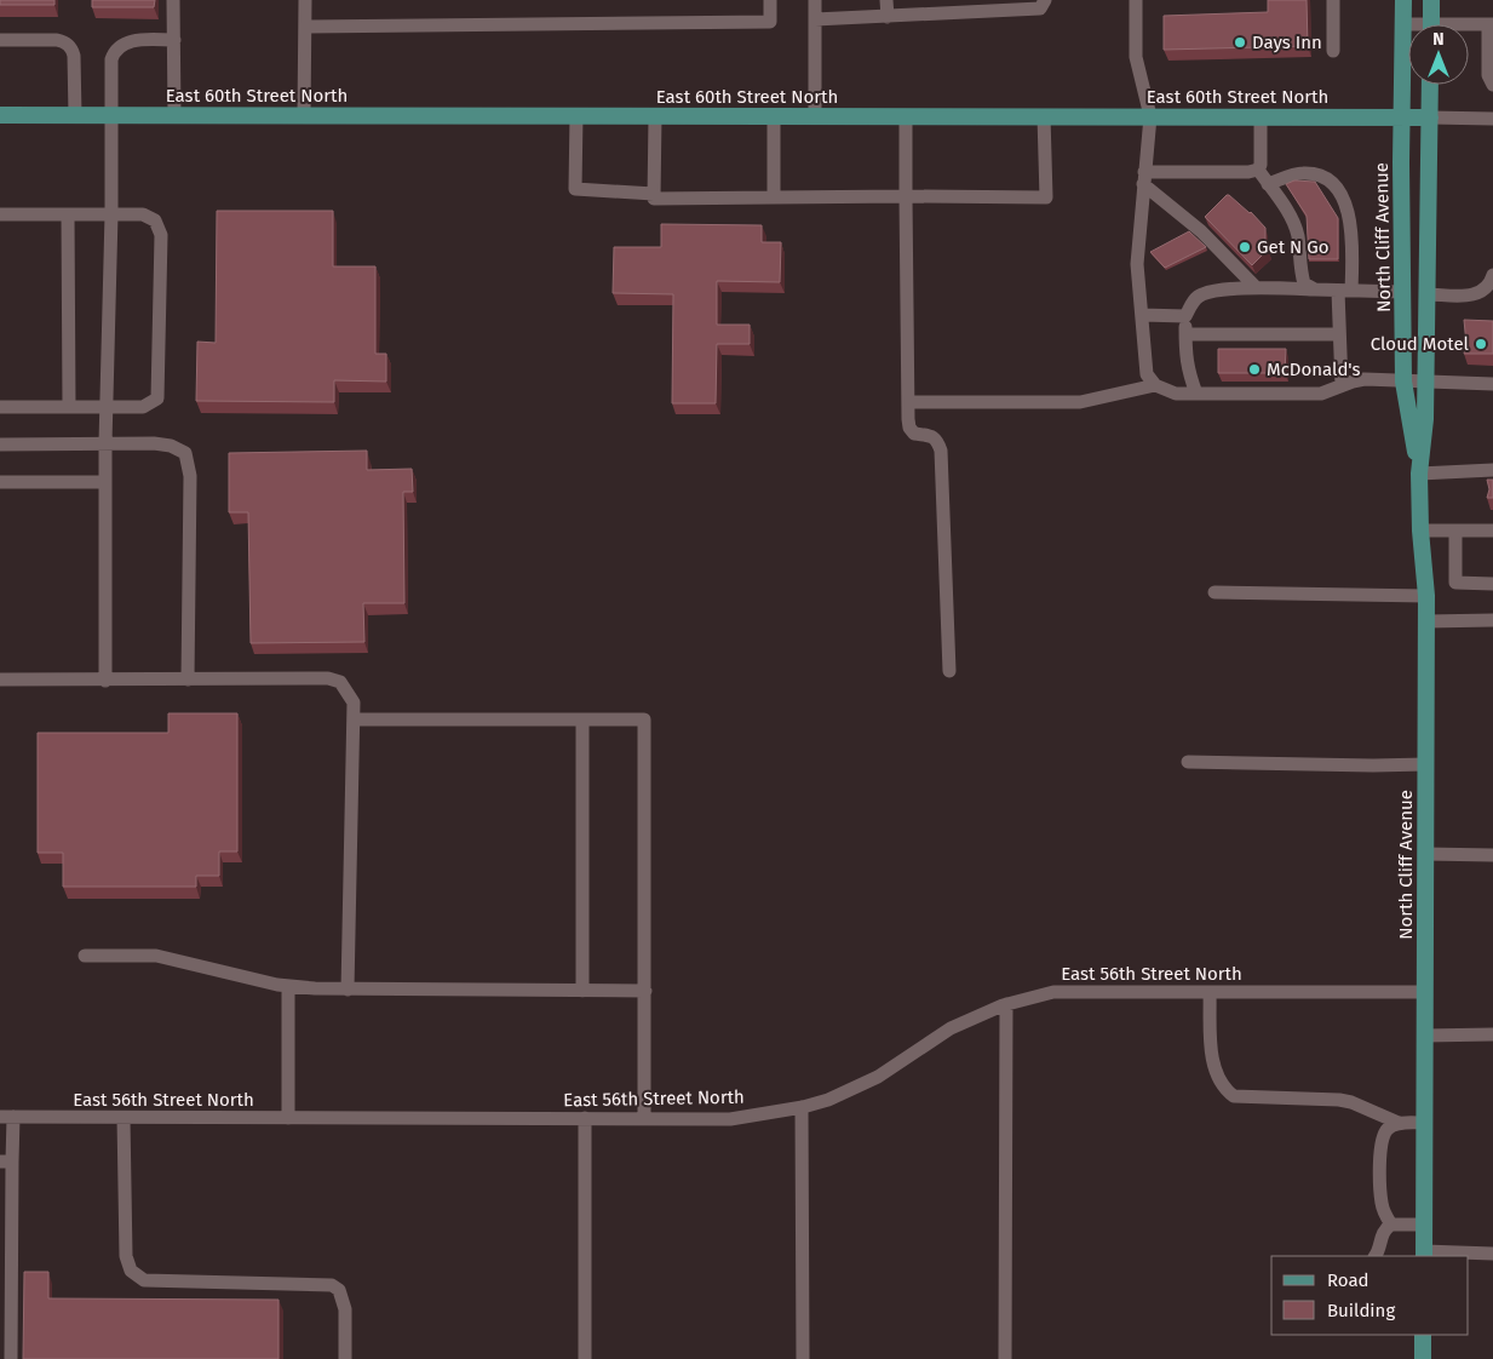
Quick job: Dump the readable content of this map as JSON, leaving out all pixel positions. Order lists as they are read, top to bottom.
{
  "streets": {
    "main road": ["East 60th Street North", "North Cliff Avenue"],
    "street": ["East 56th Street North"]
  },
  "crossings": [
    ["East 60th Street North", "North Cliff Avenue"],
    ["North Cliff Avenue", "East 56th Street North"]
  ],
  "places": [
    "Days Inn",
    "Get N Go",
    "Cloud Motel",
    "McDonald's"
  ],
  "legend": ["Road", "Building"],
  "north": "top"
}
